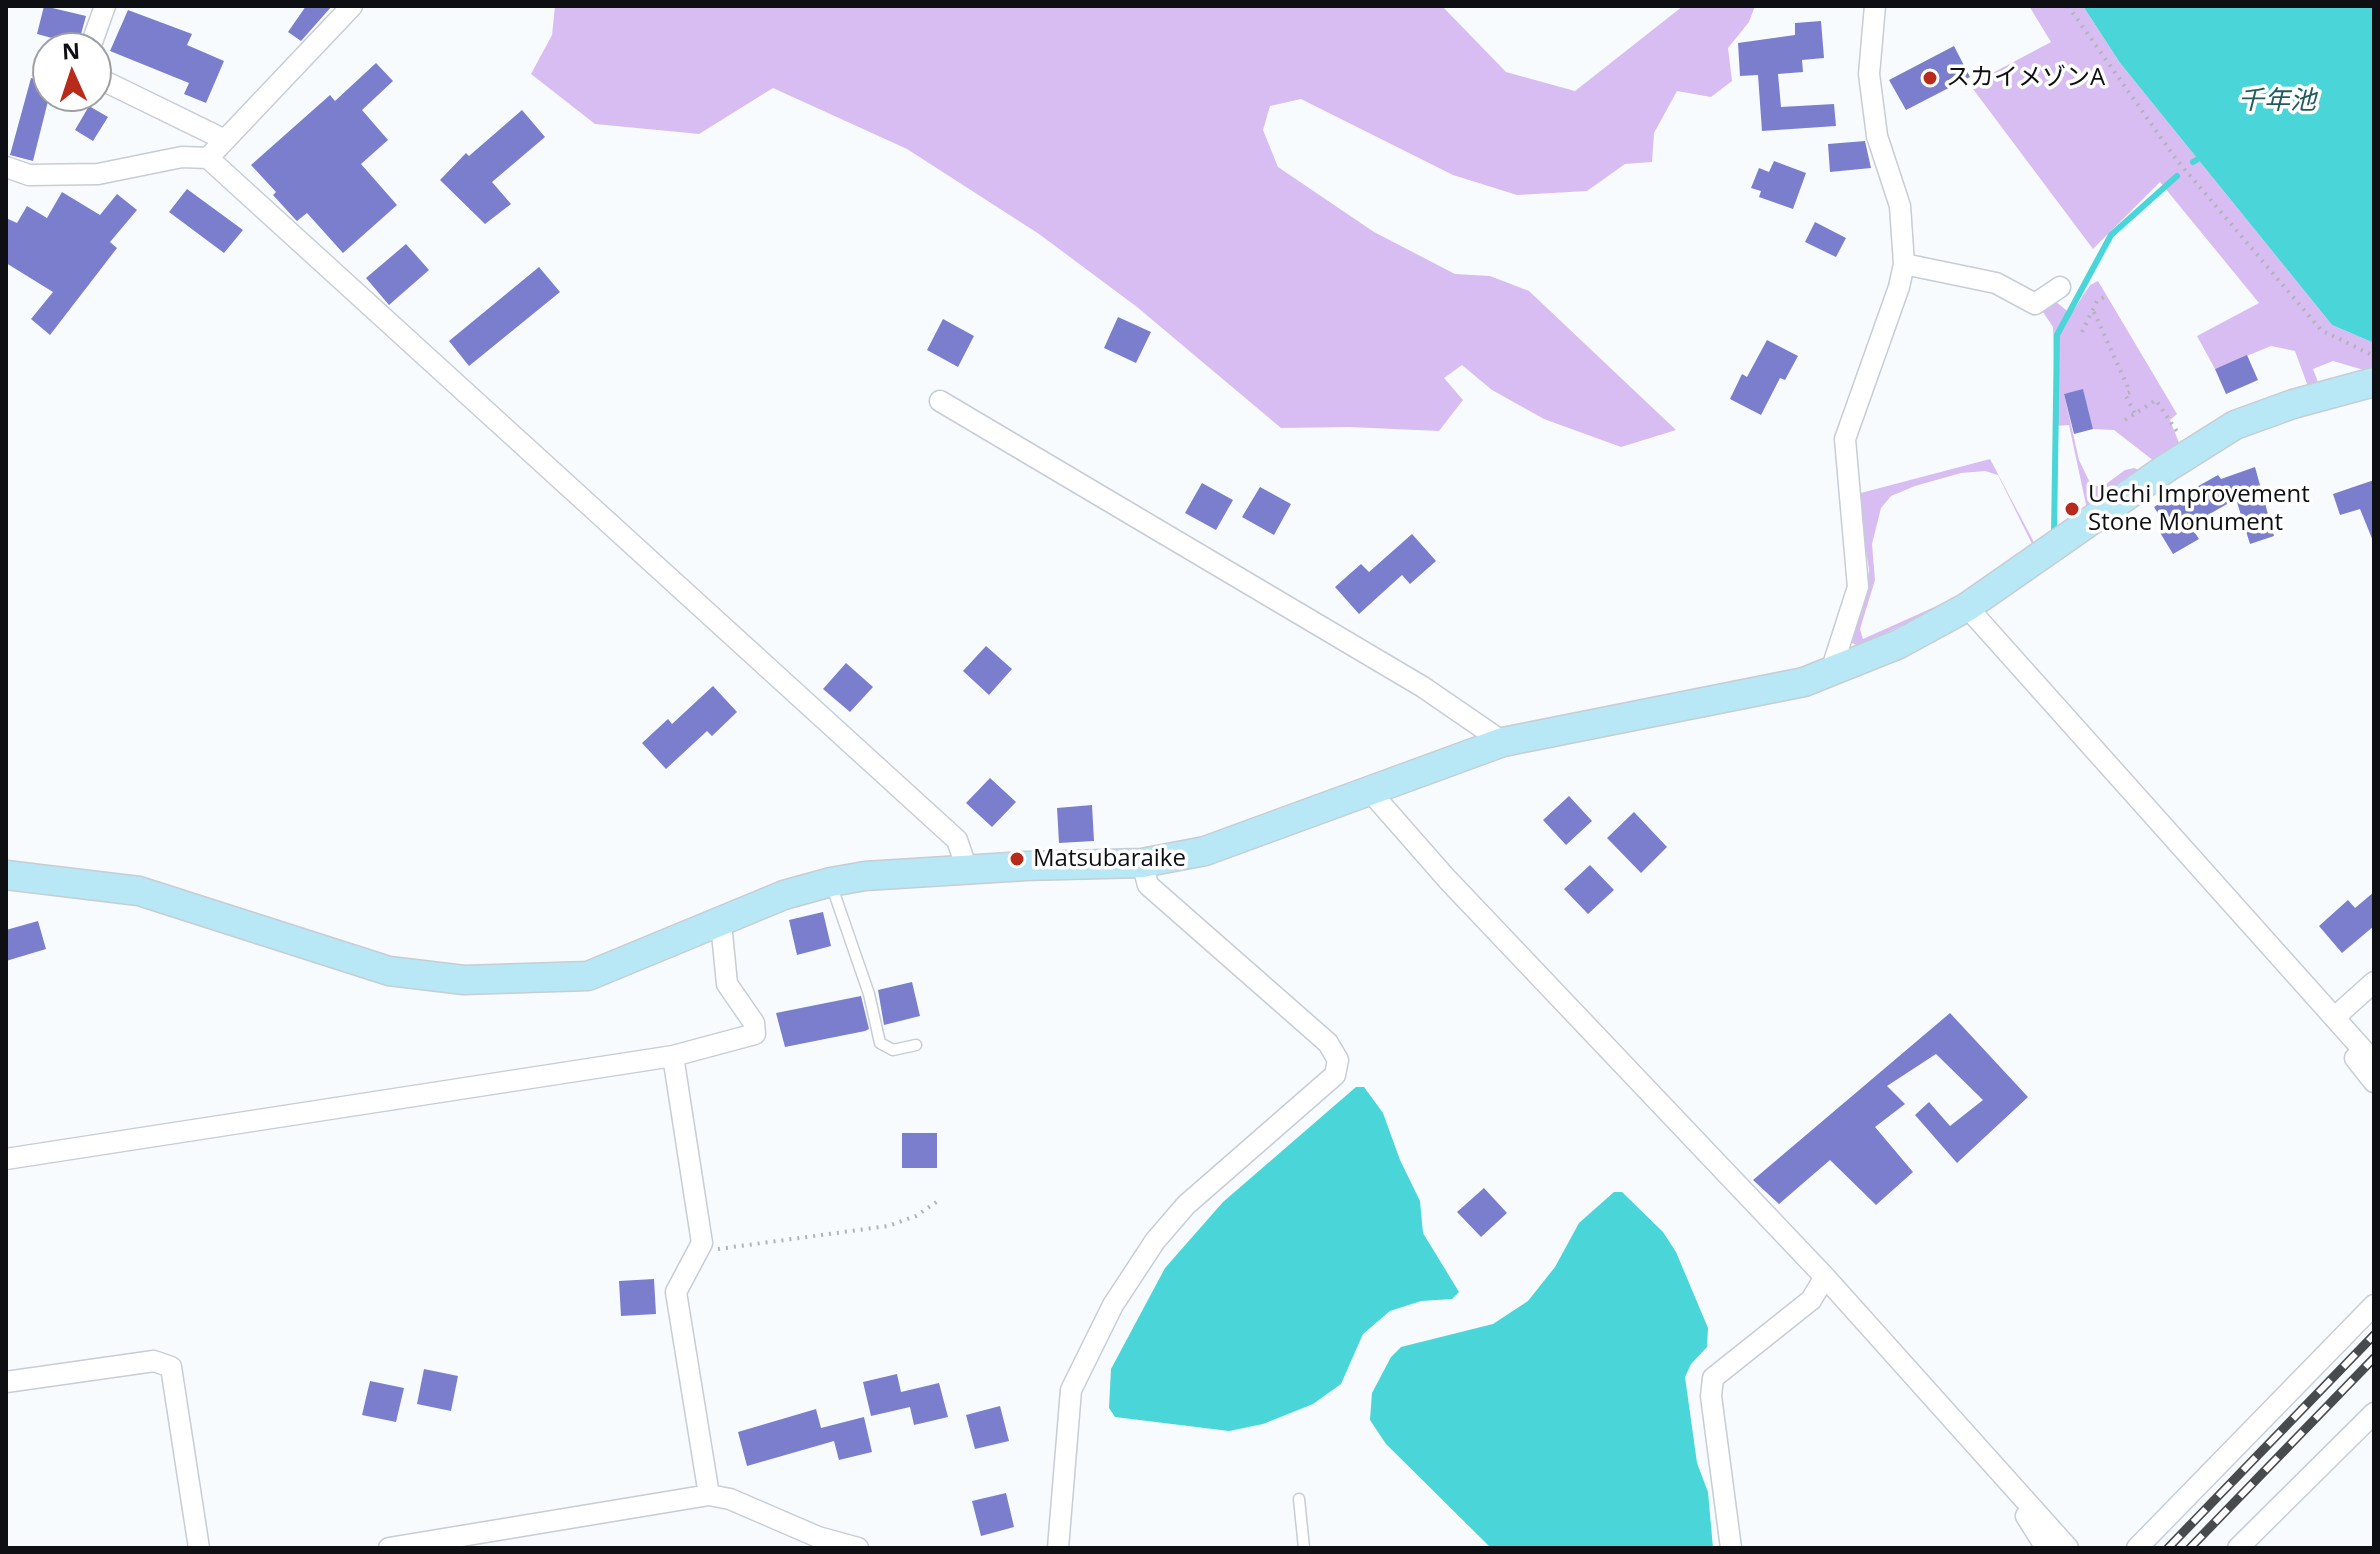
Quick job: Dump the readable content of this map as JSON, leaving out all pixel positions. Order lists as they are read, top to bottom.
{
  "water": ["千年池"],
  "places": ["スカイメゾンA", "Uechi Improvement Stone Monument", "Matsubaraike"],
  "north": "top"
}
